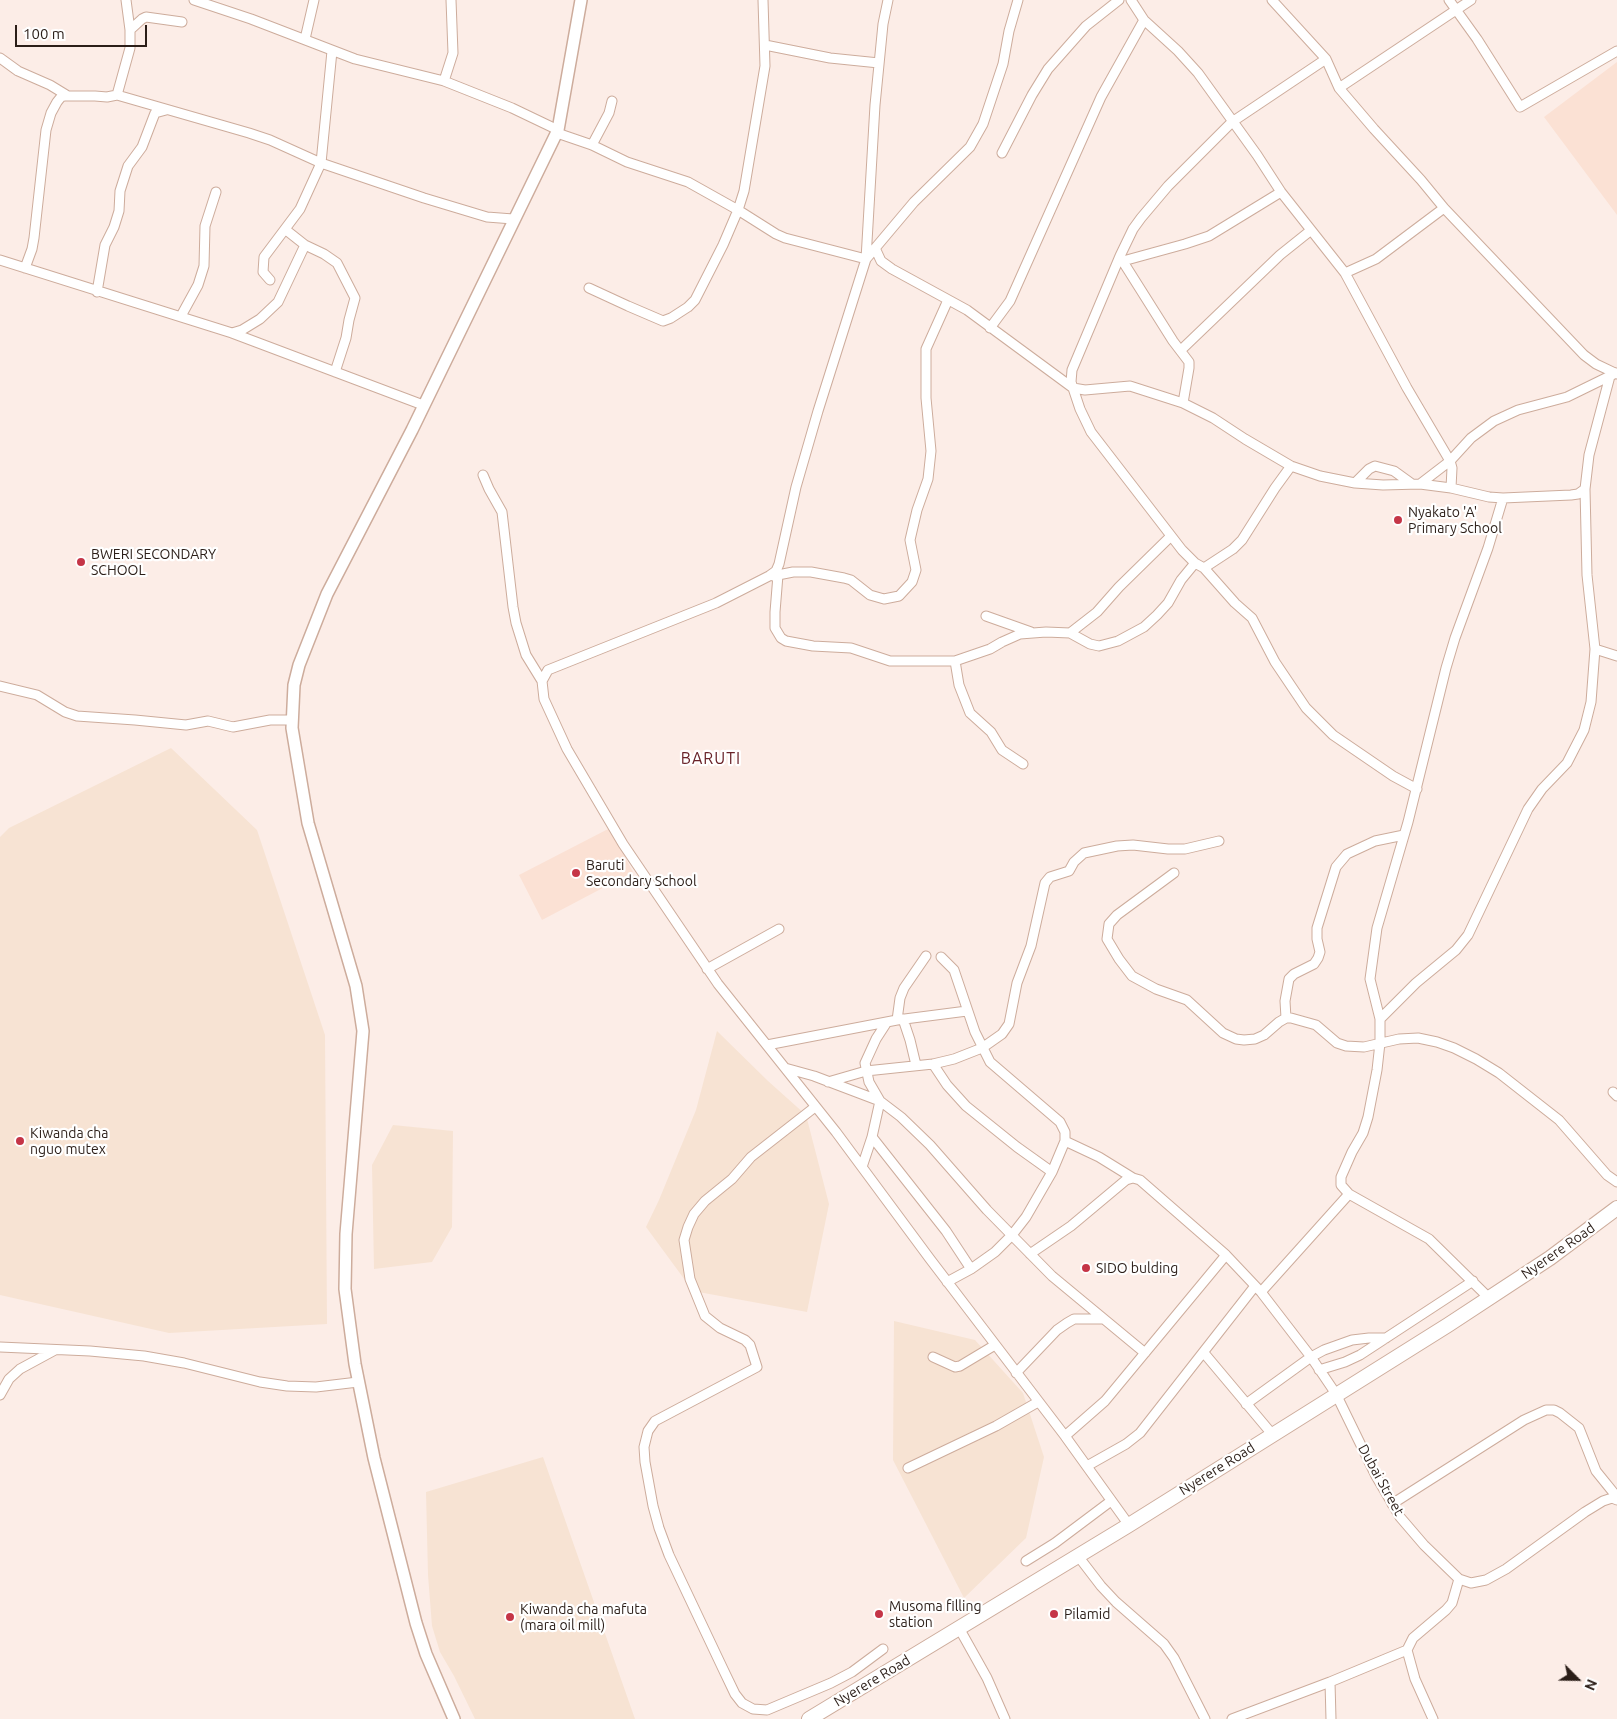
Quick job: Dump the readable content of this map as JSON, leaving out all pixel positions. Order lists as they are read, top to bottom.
{
  "streets": {
    "main road": ["Nyerere Road"],
    "street": ["Dubai Street"]
  },
  "crossings": [
    ["Nyerere Road", "Dubai Street"]
  ],
  "districts": ["BARUTI"],
  "places": [
    "Nyakato 'A' Primary School",
    "BWERI SECONDARY SCHOOL",
    "Baruti Secondary School",
    "Kiwanda cha nguo mutex",
    "SIDO bulding",
    "Musoma filling station",
    "Pilamid",
    "Kiwanda cha mafuta (mara oil mill)"
  ],
  "scale_bar": "100 m",
  "north": "bottom right"
}
